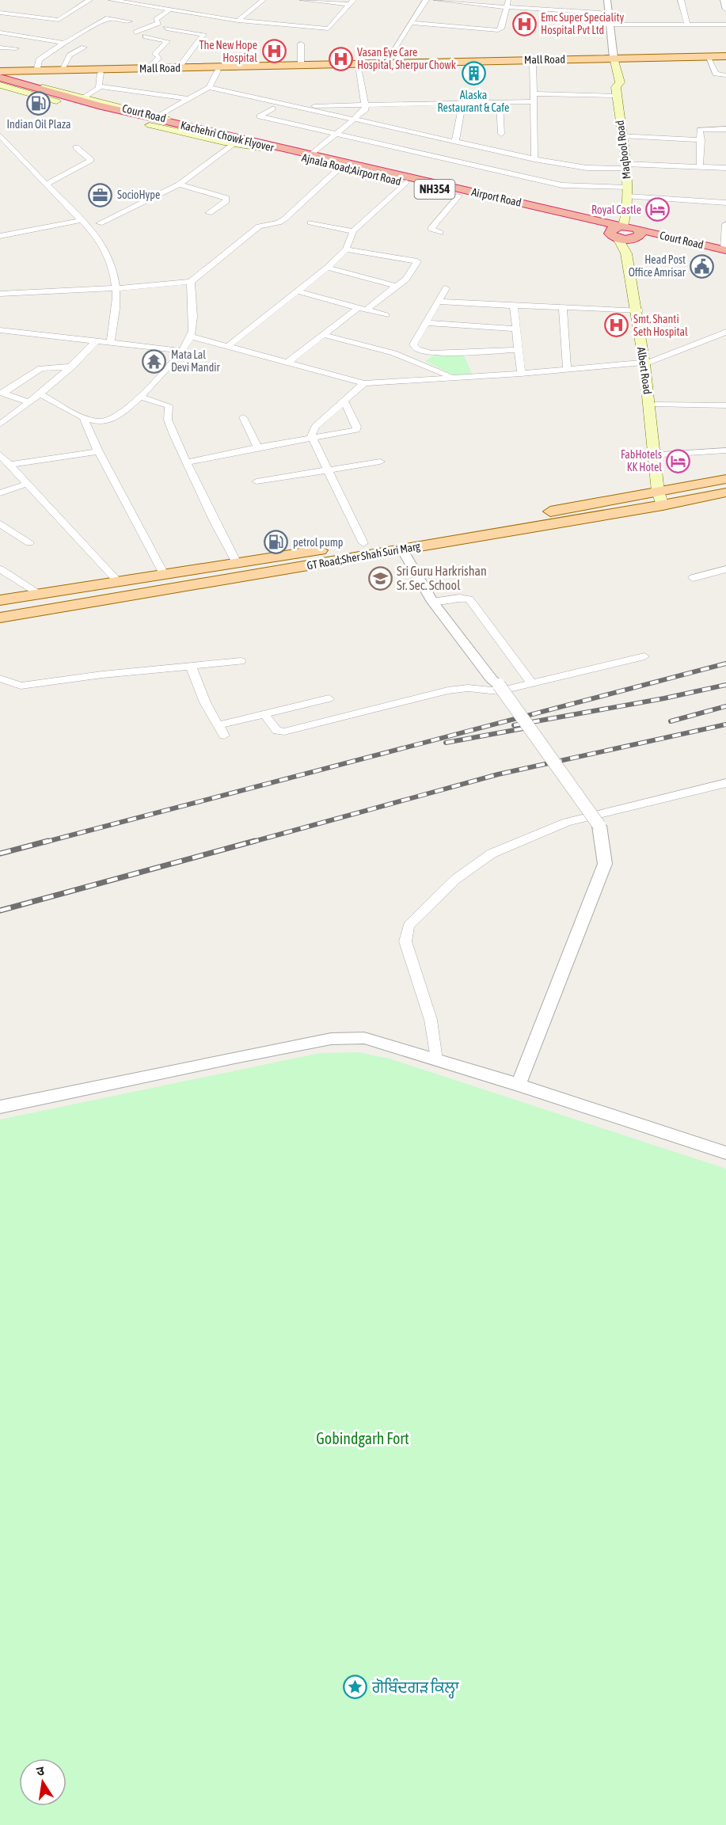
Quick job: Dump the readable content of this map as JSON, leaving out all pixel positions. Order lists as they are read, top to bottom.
{
  "streets": {
    "highway": [
      "Court Road",
      "Kachehri Chowk Flyover",
      "Ajnala Road;Airport Road",
      "NH354",
      "Airport Road"
    ],
    "main road": [
      "Mall Road",
      "Maqbool Road",
      "Albert Road",
      "GT Road;Sher Shah Suri Marg"
    ]
  },
  "crossings": [
    ["Mall Road", "Court Road"],
    ["Mall Road", "Kachehri Chowk Flyover"],
    ["Mall Road", "Maqbool Road"],
    ["Court Road", "Kachehri Chowk Flyover"],
    ["Court Road", "Maqbool Road"],
    ["Court Road", "NH354"],
    ["Court Road", "Airport Road"],
    ["Court Road", "Albert Road"],
    ["Kachehri Chowk Flyover", "Ajnala Road;Airport Road"],
    ["Kachehri Chowk Flyover", "Airport Road"],
    ["Maqbool Road", "NH354"],
    ["Maqbool Road", "Airport Road"],
    ["Maqbool Road", "Albert Road"],
    ["Ajnala Road;Airport Road", "NH354"],
    ["Ajnala Road;Airport Road", "Albert Road"],
    ["NH354", "Airport Road"],
    ["NH354", "Albert Road"],
    ["Airport Road", "Albert Road"],
    ["Albert Road", "GT Road;Sher Shah Suri Marg"]
  ],
  "parks": ["Gobindgarh Fort"],
  "places": {
    "hospital": [
      "Emc Super Speciality Hospital Pvt Ltd",
      "The New Hope Hospital",
      "Vasan Eye Care Hospital, Sherpur Chowk",
      "Smt. Shanti Seth Hospital"
    ],
    "building": ["Alaska Restaurant & Cafe"],
    "fuel station": ["Indian Oil Plaza", "petrol pump"],
    "office": ["SocioHype"],
    "hotel": ["Royal Castle", "FabHotels KK Hotel"],
    "public building": ["Head Post Office Amrisar"],
    "temple": ["Mata Lal Devi Mandir"],
    "school or university": ["Sri Guru Harkrishan Sr. Sec. School"],
    "place": ["ਗੋਬਿੰਦਗੜ ਕਿਲ੍ਹਾ"]
  },
  "north": "top"
}
